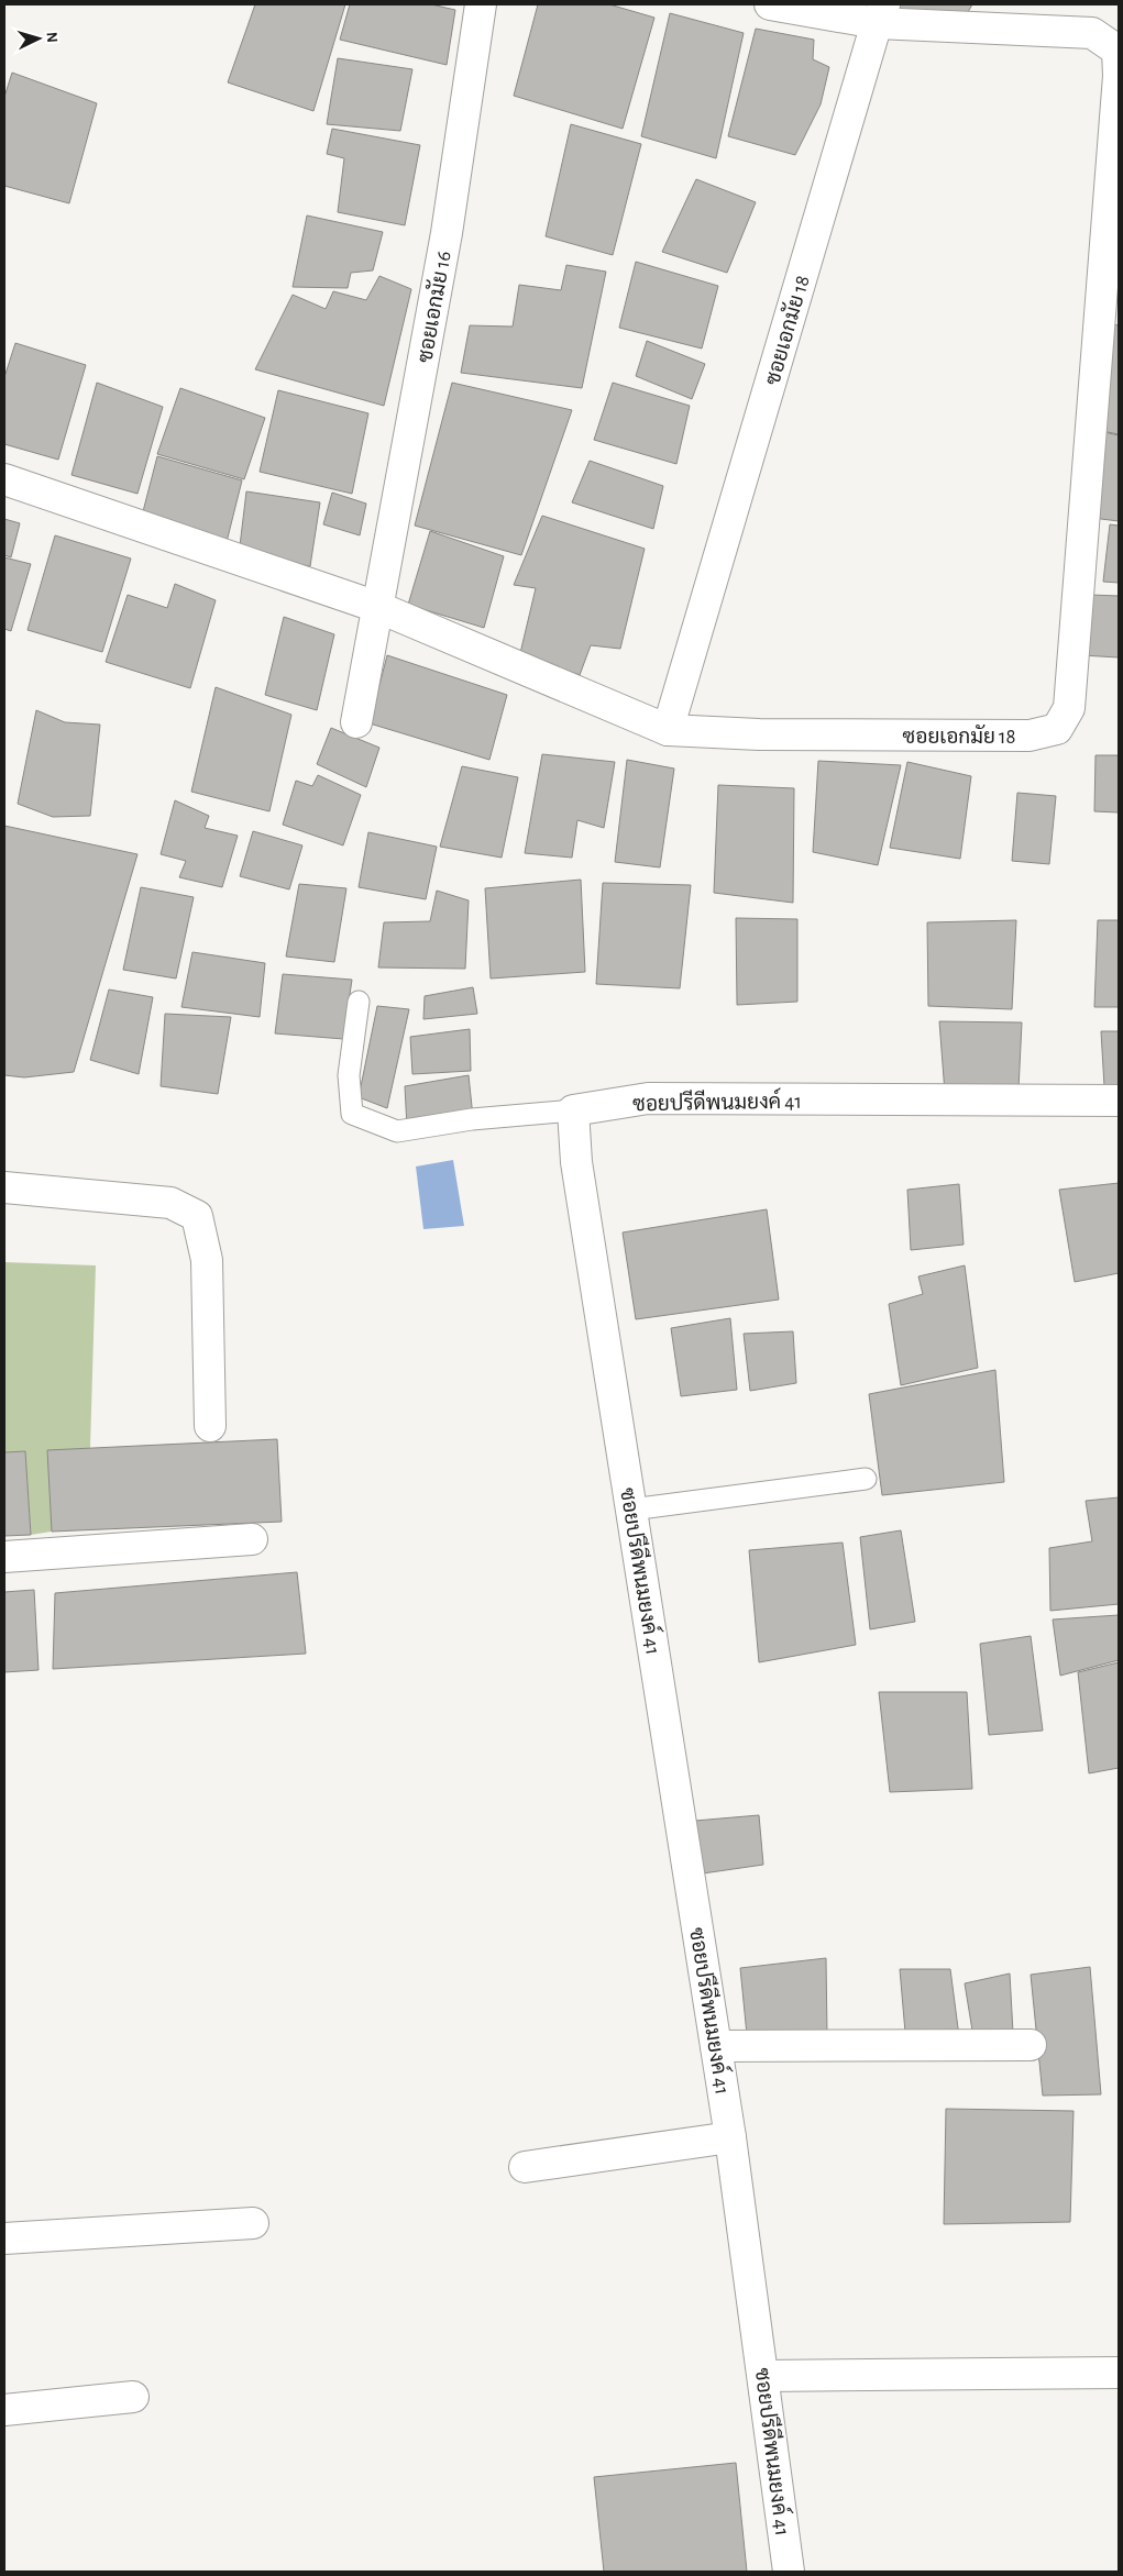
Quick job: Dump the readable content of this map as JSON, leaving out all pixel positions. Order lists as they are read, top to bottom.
{
  "streets": {
    "street": ["ซอยเอกมัย 16", "ซอยเอกมัย 18", "ซอยปรีดีพนมยงค์ 41"]
  },
  "north": "right"
}
